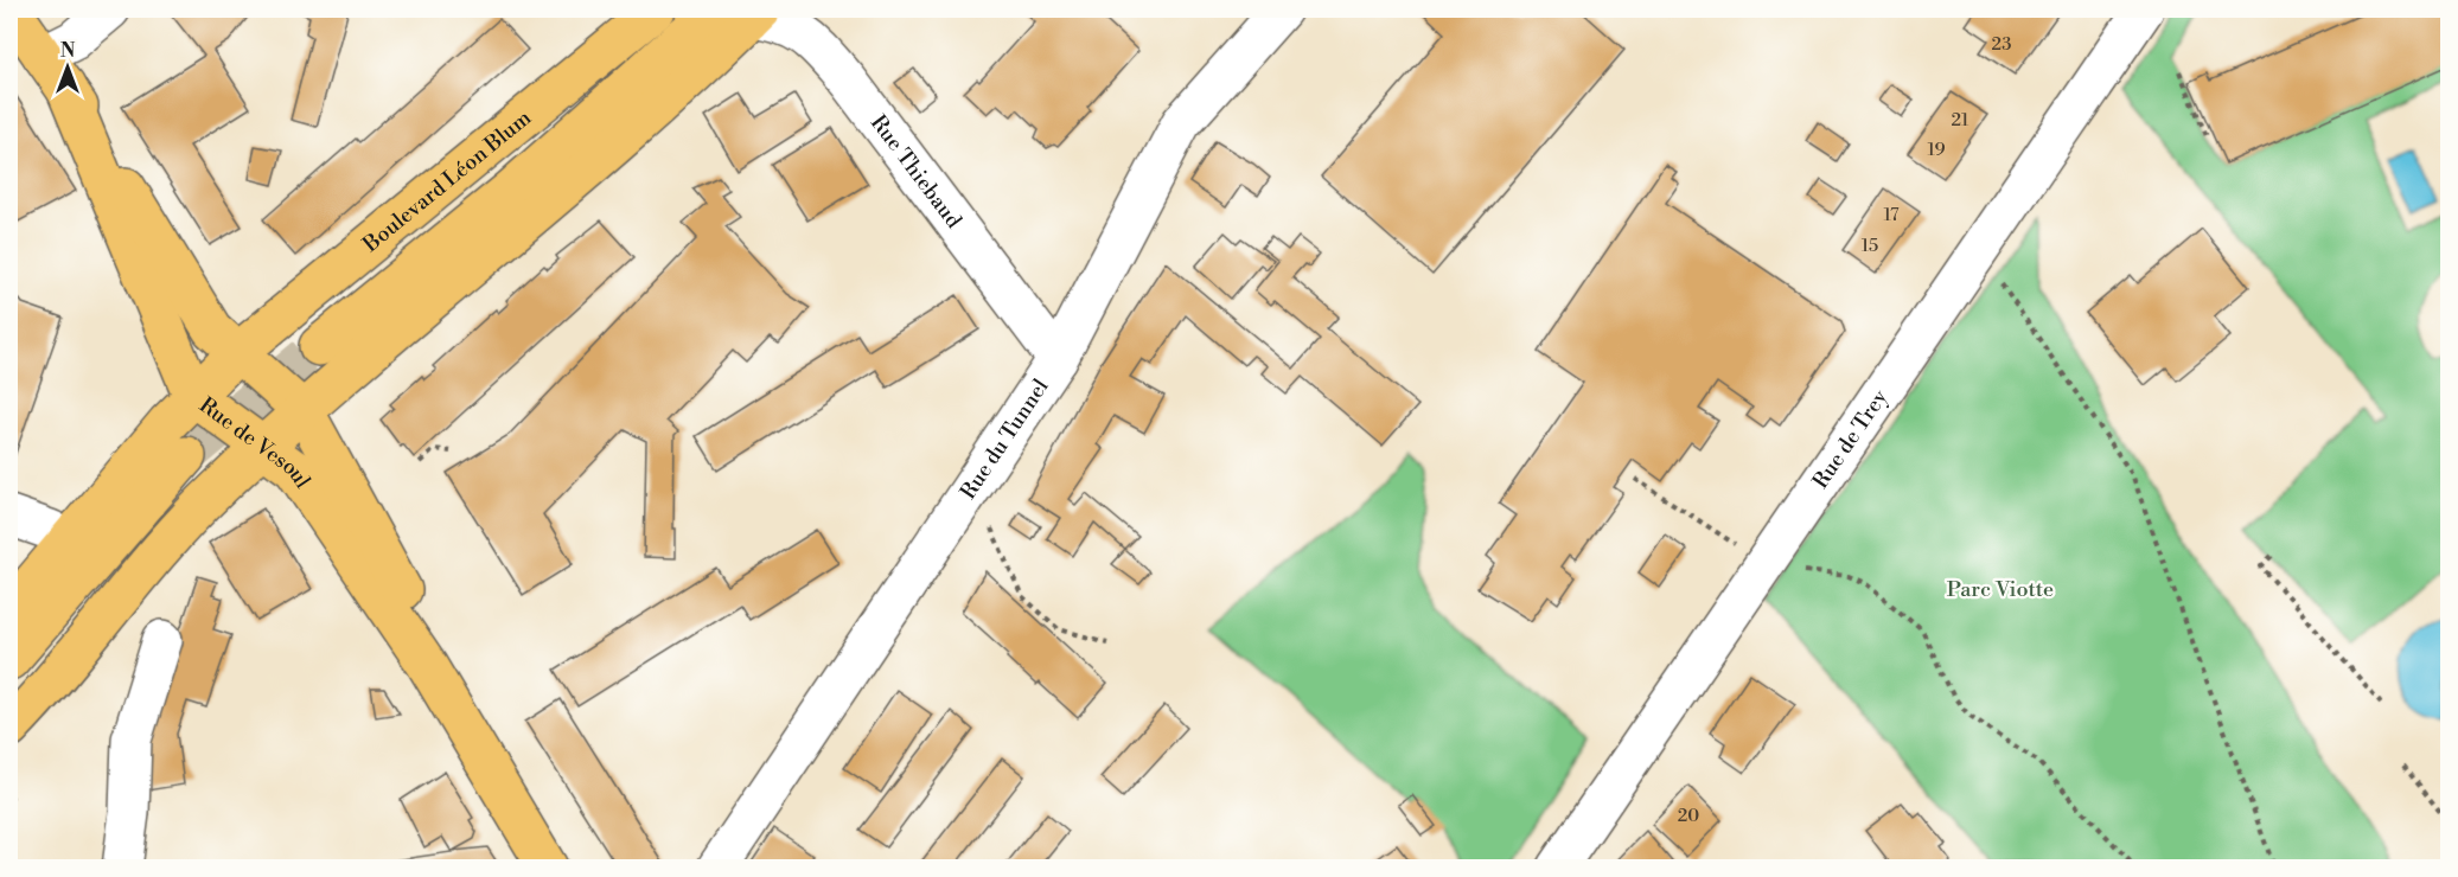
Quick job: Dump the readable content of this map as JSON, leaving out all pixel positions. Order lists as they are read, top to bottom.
{
  "streets": {
    "main road": ["Boulevard Léon Blum", "Rue de Vesoul"],
    "street": ["Rue Thiebaud", "Rue du Tunnel", "Rue de Trey"]
  },
  "crossings": [
    ["Rue Thiebaud", "Rue du Tunnel"],
    ["Boulevard Léon Blum", "Rue de Vesoul"]
  ],
  "parks": ["Parc Viotte"],
  "house_numbers": [
    "23",
    "21",
    "19",
    "17",
    "15",
    "20"
  ],
  "north": "top"
}
